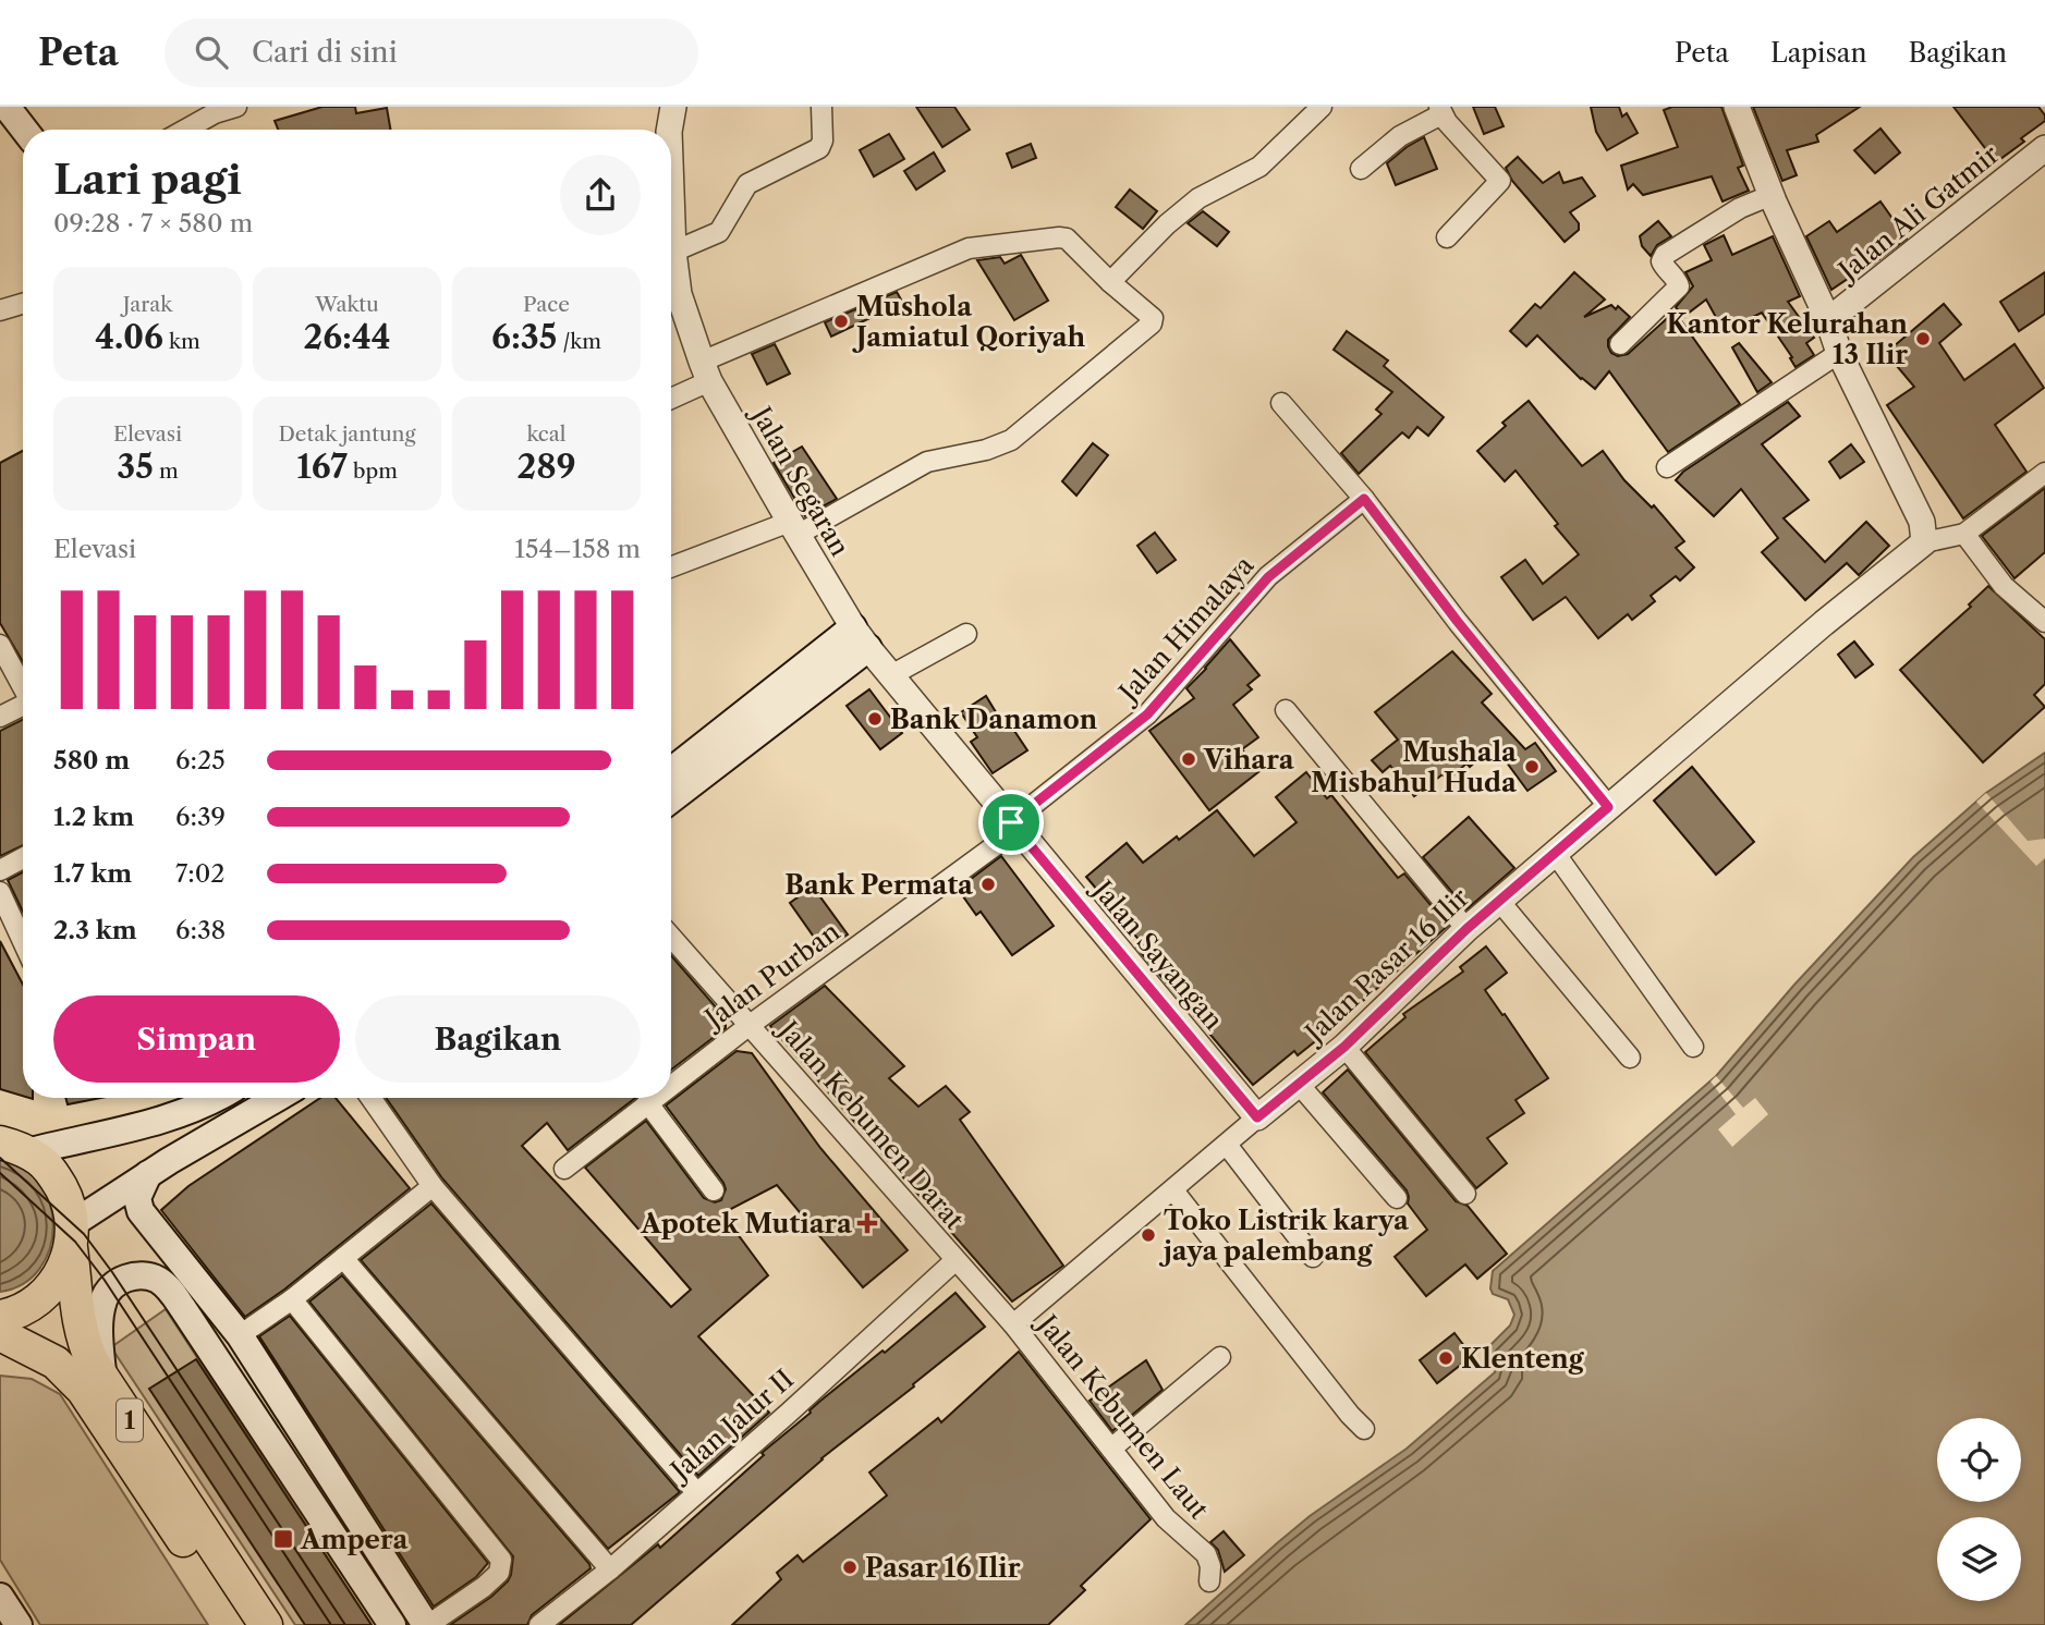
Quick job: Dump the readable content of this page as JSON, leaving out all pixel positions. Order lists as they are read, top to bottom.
{
  "streets": {
    "highway": ["1"],
    "street": [
      "Jalan Ali Gatmir",
      "Jalan Segaran",
      "Jalan Himalaya",
      "Jalan Sayangan",
      "Jalan Pasar 16 Ilir",
      "Jalan Purban",
      "Jalan Kebumen Darat",
      "Jalan Kebumen Laut",
      "Jalan Jalur II"
    ]
  },
  "crossings": [
    ["Jalan Segaran", "Jalan Himalaya"],
    ["Jalan Segaran", "Jalan Sayangan"],
    ["Jalan Segaran", "Jalan Purban"],
    ["Jalan Himalaya", "Jalan Sayangan"],
    ["Jalan Himalaya", "Jalan Purban"],
    ["Jalan Sayangan", "Jalan Pasar 16 Ilir"],
    ["Jalan Sayangan", "Jalan Purban"],
    ["Jalan Pasar 16 Ilir", "Jalan Kebumen Darat"],
    ["Jalan Pasar 16 Ilir", "Jalan Kebumen Laut"],
    ["Jalan Purban", "Jalan Kebumen Darat"],
    ["Jalan Kebumen Darat", "Jalan Kebumen Laut"],
    ["Jalan Kebumen Darat", "Jalan Jalur II"]
  ],
  "places": {
    "other": [
      "Mushola Jamiatul Qoriyah",
      "Kantor Kelurahan 13 Ilir",
      "Bank Danamon",
      "Vihara",
      "Mushala Misbahul Huda",
      "Bank Permata",
      "Toko Listrik karya jaya palembang",
      "Klenteng",
      "Pasar 16 Ilir"
    ],
    "health": ["Apotek Mutiara"],
    "transit": ["Ampera"]
  },
  "page": {
    "header": "Peta",
    "search": "Cari di sini",
    "nav": ["Peta", "Lapisan", "Bagikan"],
    "heading": ["Lari pagi", "09:28 · 7 × 580 m"],
    "stats": [
      ["Jarak", "4.06 km"],
      ["Waktu", "26:44"],
      ["Pace", "6:35 /km"],
      ["Elevasi", "35 m"],
      ["Detak jantung", "167 bpm"],
      ["kcal", "289"]
    ],
    "chart": ["Elevasi", "154–158 m"],
    "list": [
      {
        "name": "580 m",
        "note": "6:25"
      },
      {
        "name": "1.2 km",
        "note": "6:39"
      },
      {
        "name": "1.7 km",
        "note": "7:02"
      },
      {
        "name": "2.3 km",
        "note": "6:38"
      }
    ],
    "buttons": ["Simpan", "Bagikan"]
  }
}
